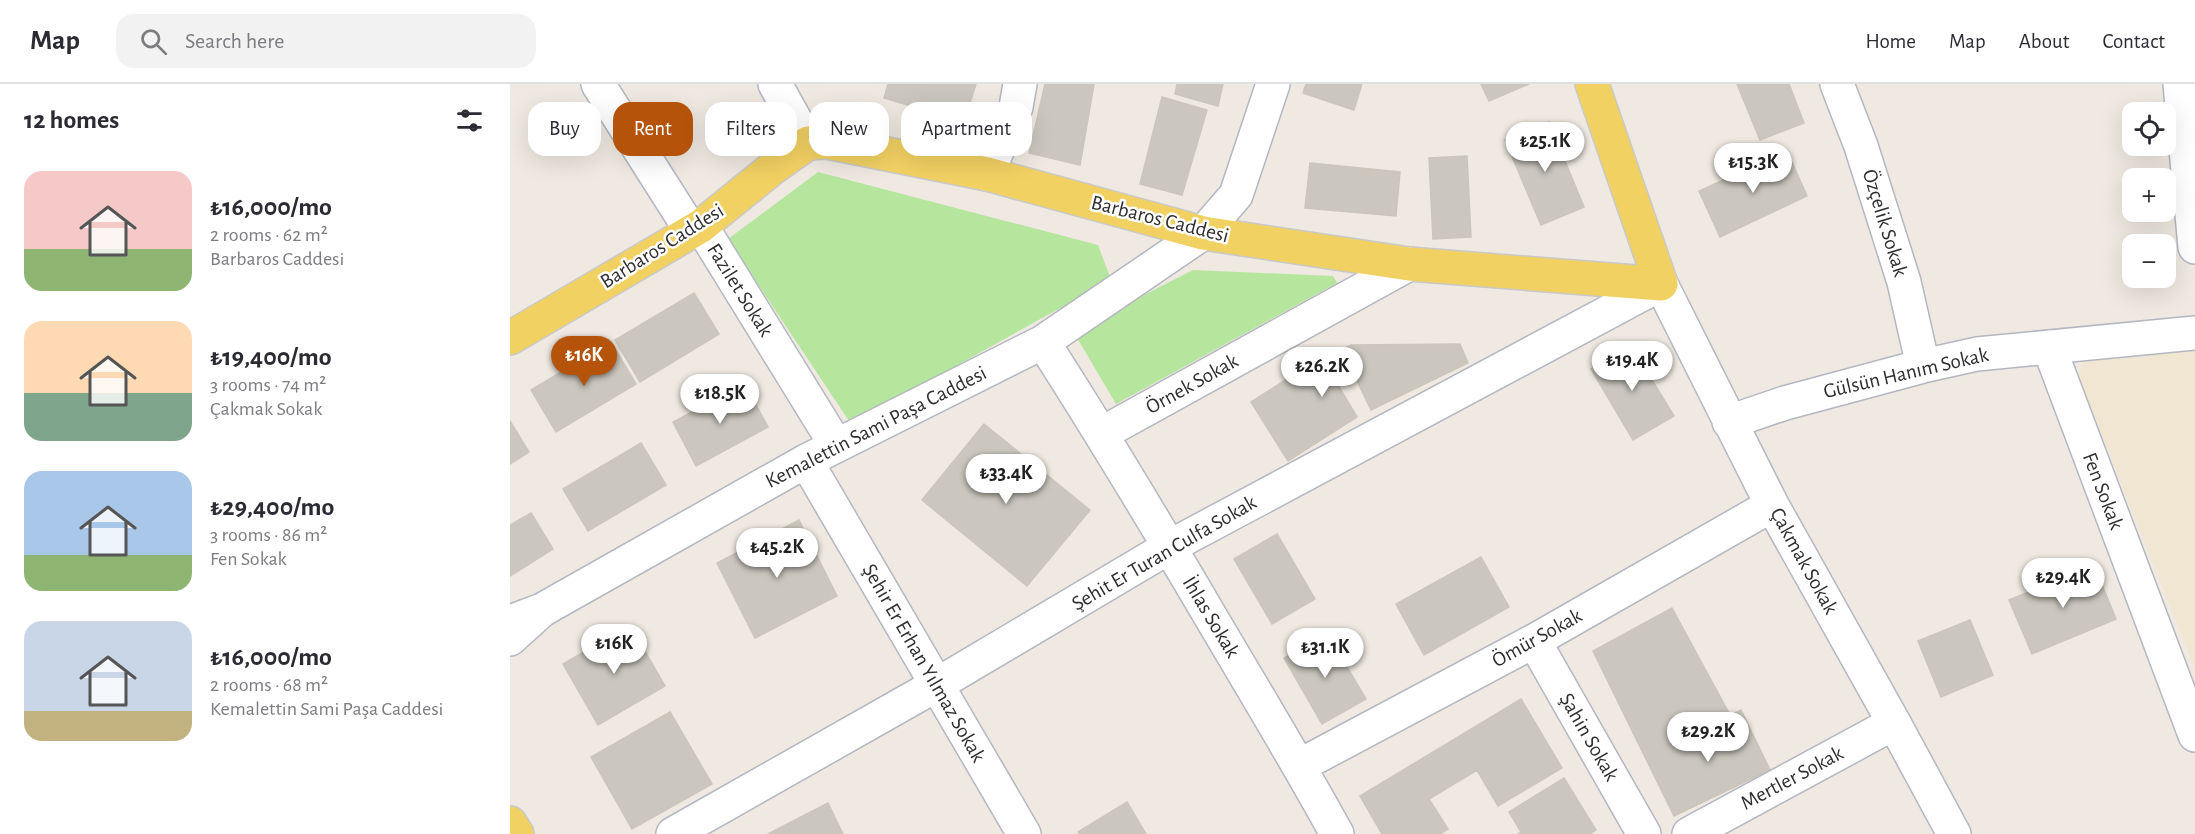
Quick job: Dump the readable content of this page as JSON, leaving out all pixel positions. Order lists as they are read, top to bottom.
{
  "streets": {
    "main road": ["Barbaros Caddesi"],
    "street": [
      "Özçelik Sokak",
      "Fazilet Sokak",
      "Gülsün Hanım Sokak",
      "Örnek Sokak",
      "Kemalettin Sami Paşa Caddesi",
      "Fen Sokak",
      "Şehit Er Turan Culfa Sokak",
      "Çakmak Sokak",
      "İhlas Sokak",
      "Ömür Sokak",
      "Şehir Er Erhan Yılmaz Sokak",
      "Şahin Sokak",
      "Mertler Sokak"
    ]
  },
  "crossings": [
    ["Barbaros Caddesi", "Fazilet Sokak"],
    ["Barbaros Caddesi", "Örnek Sokak"],
    ["Barbaros Caddesi", "Kemalettin Sami Paşa Caddesi"],
    ["Barbaros Caddesi", "Şehit Er Turan Culfa Sokak"],
    ["Barbaros Caddesi", "Çakmak Sokak"],
    ["Özçelik Sokak", "Gülsün Hanım Sokak"],
    ["Fazilet Sokak", "Kemalettin Sami Paşa Caddesi"],
    ["Gülsün Hanım Sokak", "Fen Sokak"],
    ["Gülsün Hanım Sokak", "Çakmak Sokak"],
    ["Örnek Sokak", "İhlas Sokak"],
    ["Kemalettin Sami Paşa Caddesi", "İhlas Sokak"],
    ["Kemalettin Sami Paşa Caddesi", "Şehir Er Erhan Yılmaz Sokak"],
    ["Şehit Er Turan Culfa Sokak", "Çakmak Sokak"],
    ["Şehit Er Turan Culfa Sokak", "İhlas Sokak"],
    ["Şehit Er Turan Culfa Sokak", "Şehir Er Erhan Yılmaz Sokak"],
    ["Çakmak Sokak", "Ömür Sokak"],
    ["Çakmak Sokak", "Mertler Sokak"],
    ["İhlas Sokak", "Ömür Sokak"],
    ["Ömür Sokak", "Şahin Sokak"]
  ],
  "page": {
    "header": "Map",
    "search": "Search here",
    "nav": [
      "Home",
      "Map",
      "About",
      "Contact"
    ],
    "heading": "12 homes",
    "map_buttons": ["+", "−"],
    "chip": [
      "Buy",
      "Rent",
      "Filters",
      "New",
      "Apartment"
    ],
    "price": [
      "₺25.1K",
      "₺15.3K",
      "₺16K",
      "₺19.4K",
      "₺26.2K",
      "₺18.5K",
      "₺33.4K",
      "₺45.2K",
      "₺29.4K",
      "₺16K",
      "₺31.1K",
      "₺29.2K"
    ],
    "list": [
      {
        "name": "₺16,000/mo",
        "note": "2 rooms · 62 m² · Barbaros Caddesi"
      },
      {
        "name": "₺19,400/mo",
        "note": "3 rooms · 74 m² · Çakmak Sokak"
      },
      {
        "name": "₺29,400/mo",
        "note": "3 rooms · 86 m² · Fen Sokak"
      },
      {
        "name": "₺16,000/mo",
        "note": "2 rooms · 68 m² · Kemalettin Sami Paşa Caddesi"
      }
    ]
  }
}
